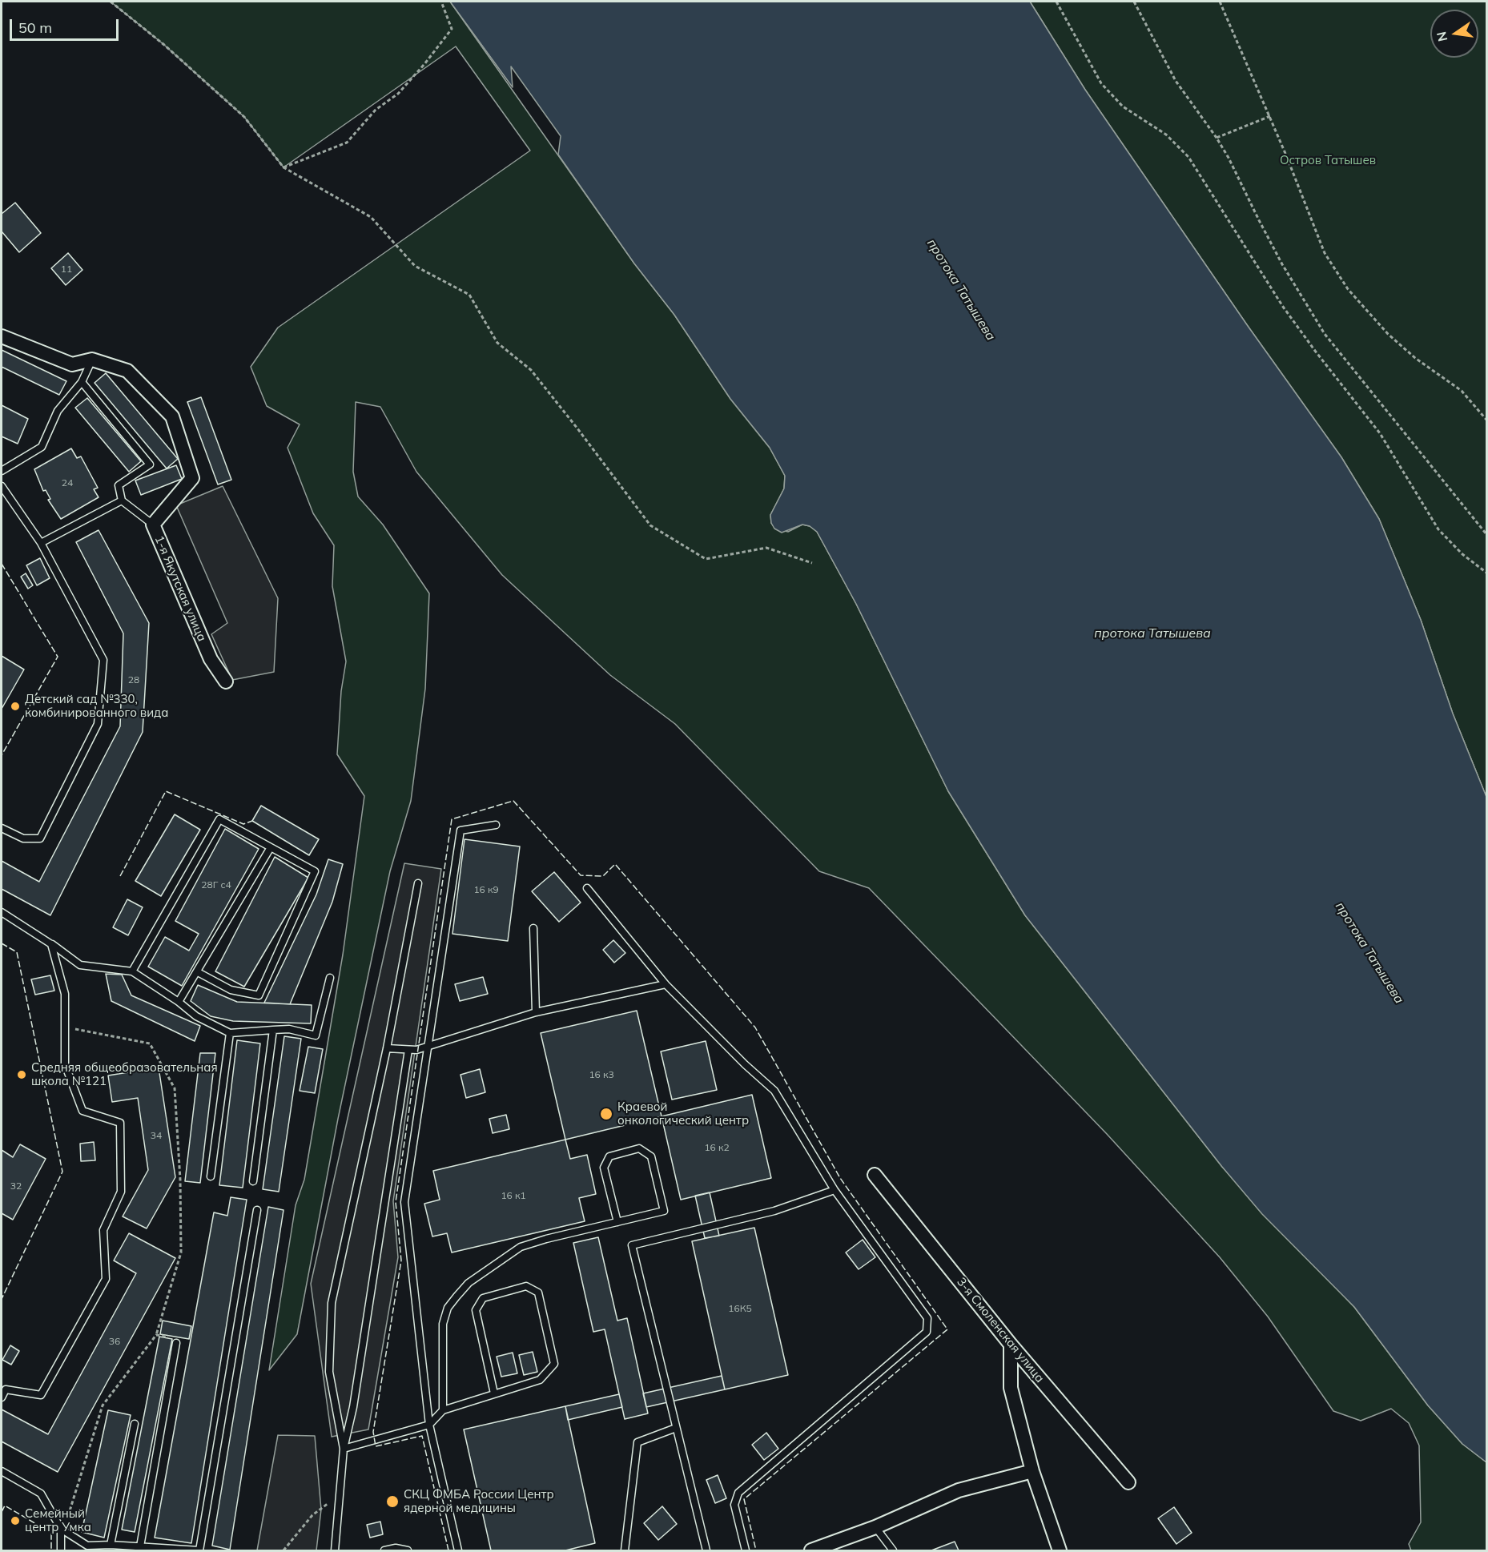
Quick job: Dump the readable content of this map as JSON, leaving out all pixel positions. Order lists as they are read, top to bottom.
{
  "streets": {
    "street": ["1-я Якутская улица", "3-я Смоленская улица"]
  },
  "water": ["протока Татышева"],
  "parks": ["Остров Татышев"],
  "places": [
    "Детский сад №330, комбинированного вида",
    "Средняя общеобразовательная школа №121",
    "Краевой онкологический центр",
    "СКЦ ФМБА России Центр ядерной медицины",
    "Семейный центр Умка"
  ],
  "house_numbers": [
    "11",
    "24",
    "28",
    "28Г с4",
    "16 к9",
    "16 к3",
    "34",
    "16 к2",
    "32",
    "16 к1",
    "16К5",
    "36"
  ],
  "scale_bar": "50 m",
  "north": "left"
}
